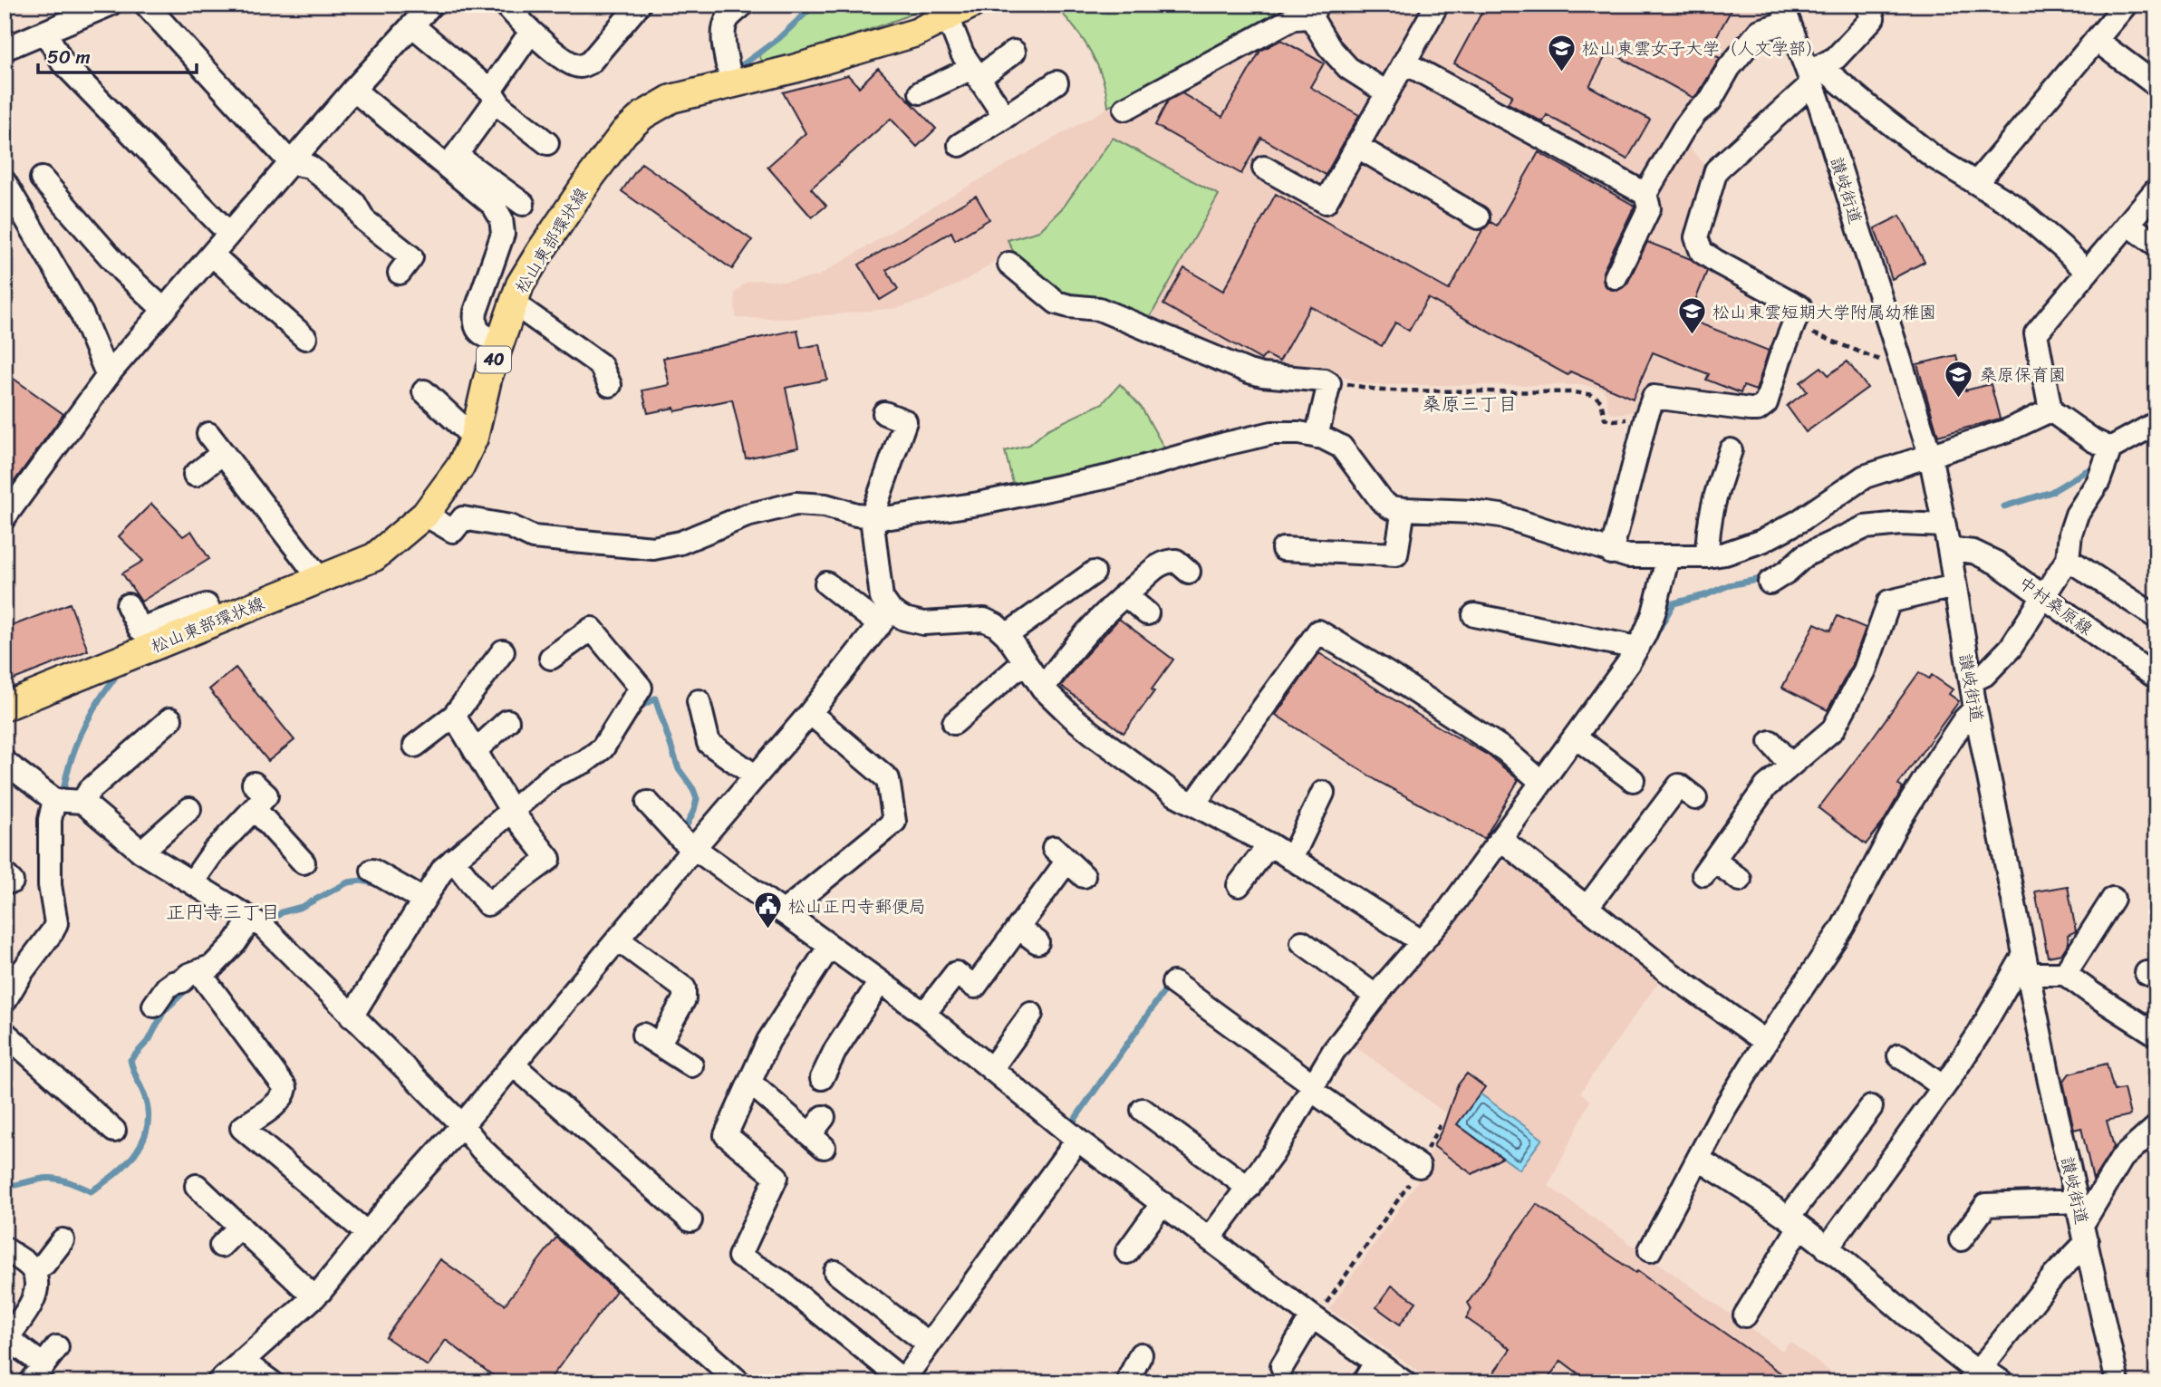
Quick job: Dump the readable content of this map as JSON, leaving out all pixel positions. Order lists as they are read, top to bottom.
{
  "streets": {
    "main road": ["松山東部環状線", "40"],
    "street": ["讃岐街道", "中村桑原線"]
  },
  "crossings": [
    ["讃岐街道", "中村桑原線"]
  ],
  "districts": ["桑原三丁目", "正円寺三丁目"],
  "places": {
    "school or university": ["松山東雲女子大学（人文学部）", "松山東雲短期大学附属幼稚園", "桑原保育園"],
    "public building": ["松山正円寺郵便局"]
  },
  "scale_bar": "50 m"
}
